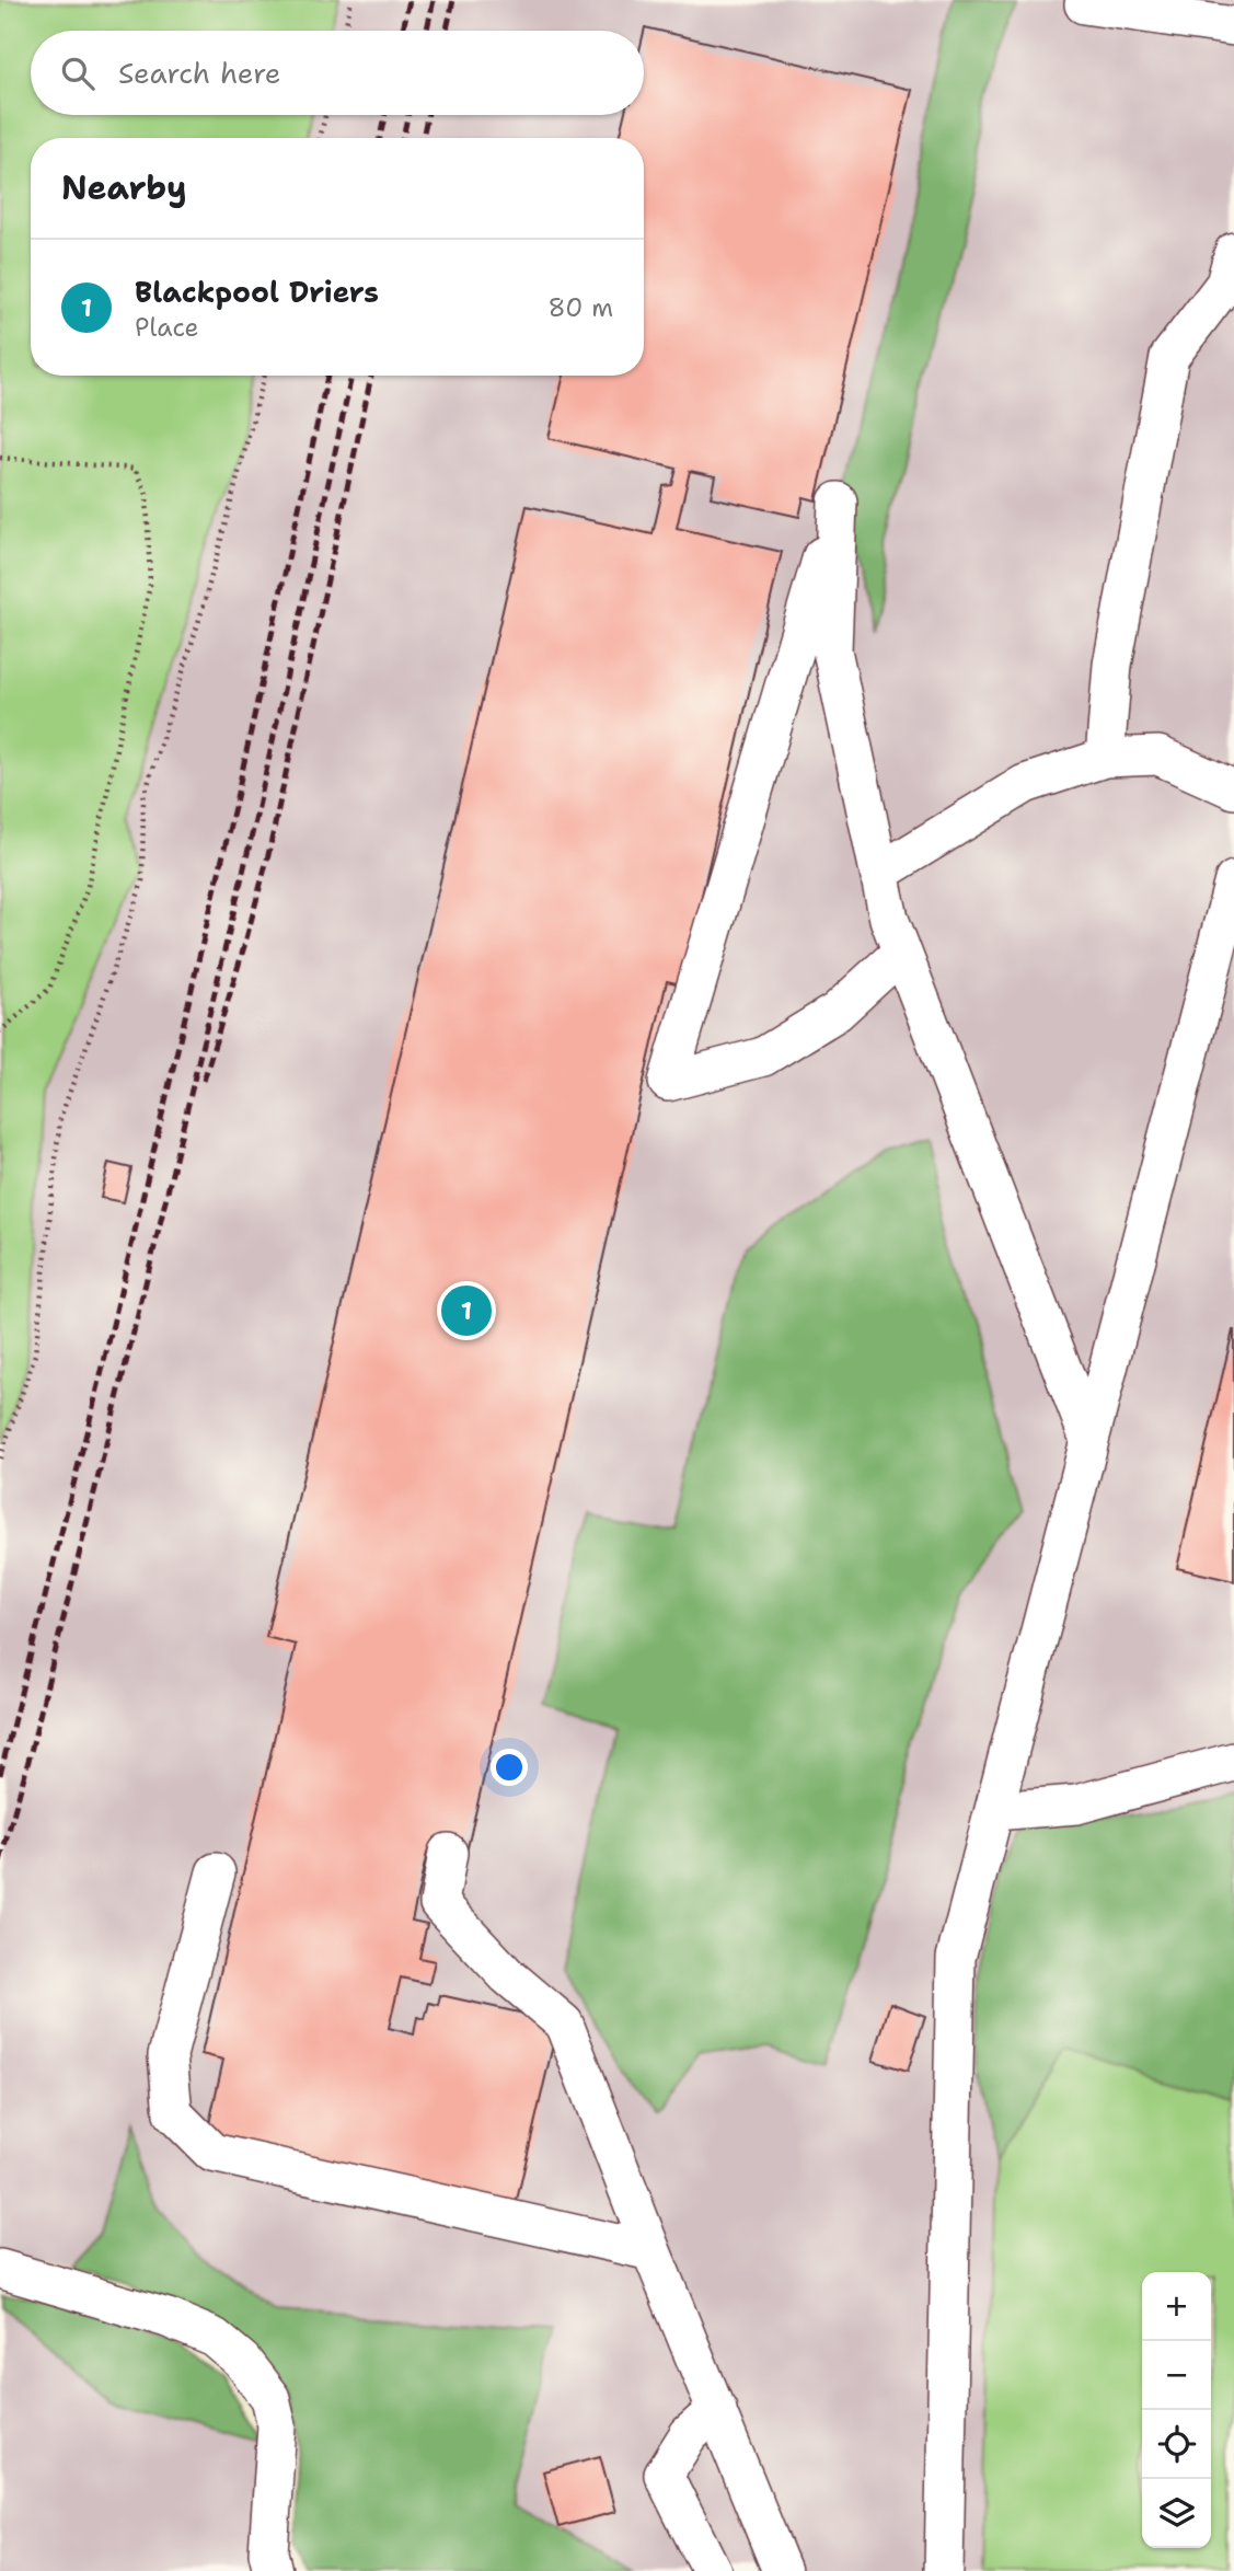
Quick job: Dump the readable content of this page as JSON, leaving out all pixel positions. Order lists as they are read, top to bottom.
{
  "page": {
    "search": "Search here",
    "heading": "Nearby",
    "list": [
      {
        "mark": "1",
        "name": "Blackpool Driers",
        "note": "Place",
        "value": "80 m"
      }
    ],
    "pins": "1",
    "map_buttons": ["+", "−"]
  }
}
